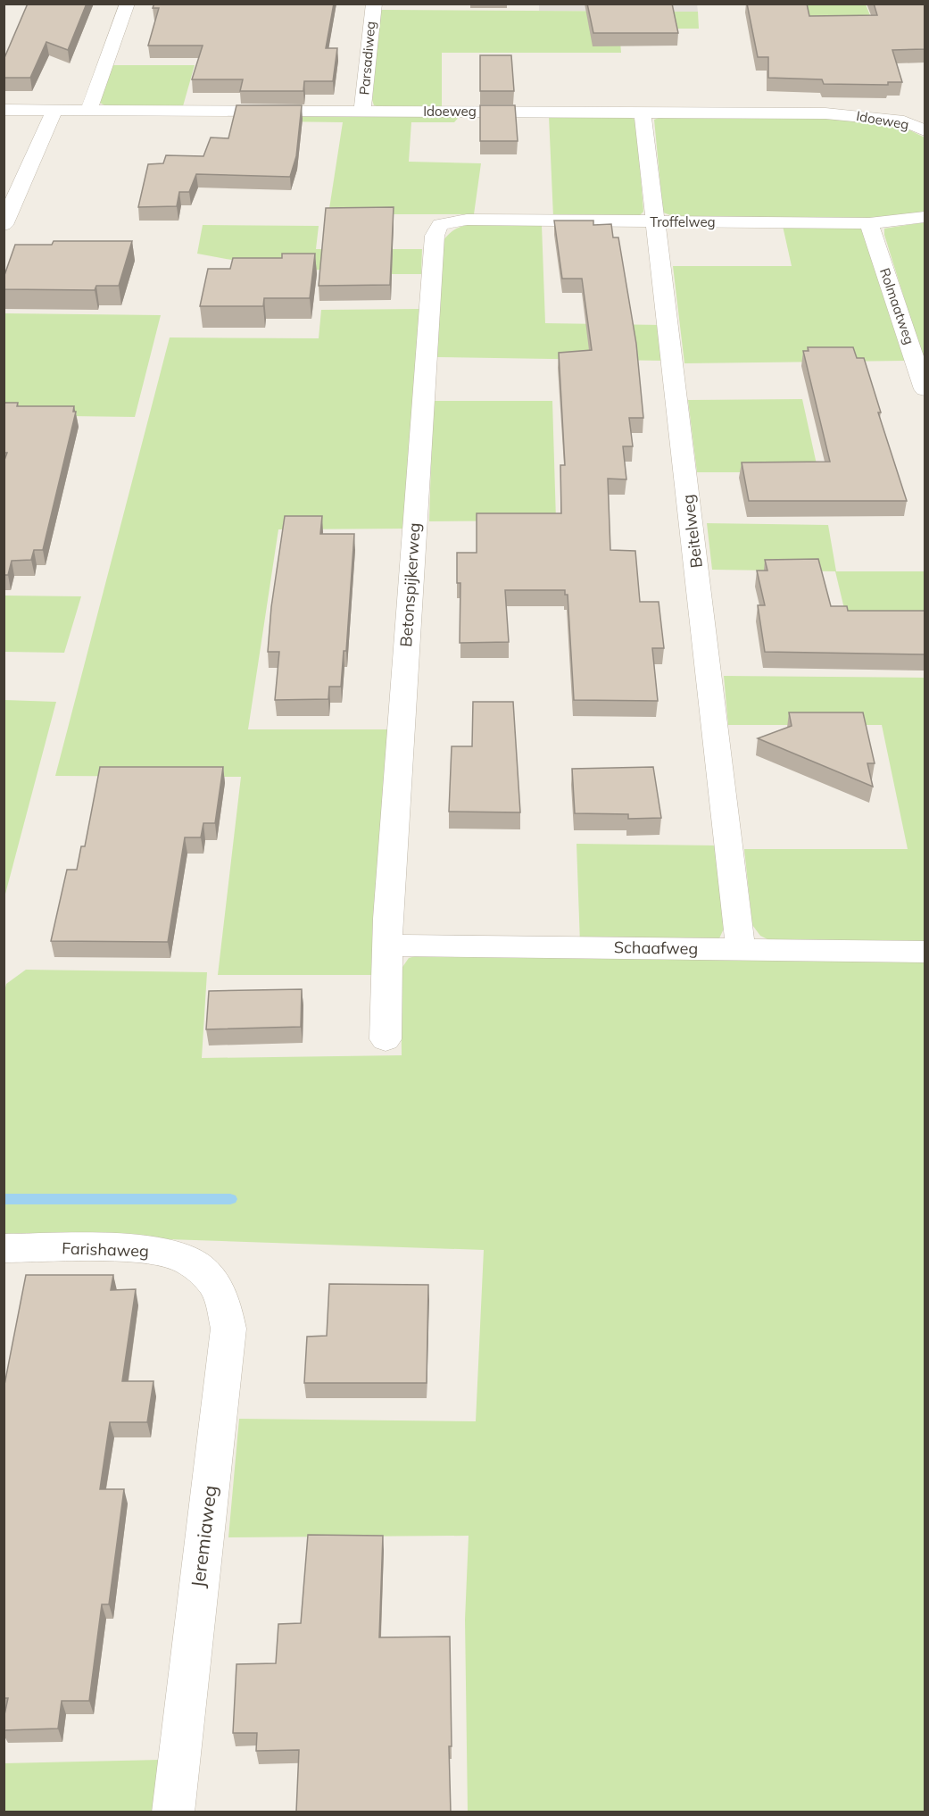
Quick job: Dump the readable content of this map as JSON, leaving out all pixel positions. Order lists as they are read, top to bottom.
{
  "streets": {
    "street": [
      "Parsadiweg",
      "Idoeweg",
      "Troffelweg",
      "Rolmaatweg",
      "Beitelweg",
      "Betonspijkerweg",
      "Schaafweg",
      "Farishaweg",
      "Jeremiaweg"
    ]
  },
  "crossings": [
    ["Parsadiweg", "Idoeweg"],
    ["Idoeweg", "Beitelweg"],
    ["Troffelweg", "Rolmaatweg"],
    ["Troffelweg", "Beitelweg"],
    ["Troffelweg", "Betonspijkerweg"],
    ["Beitelweg", "Schaafweg"],
    ["Betonspijkerweg", "Schaafweg"],
    ["Farishaweg", "Jeremiaweg"]
  ]
}
